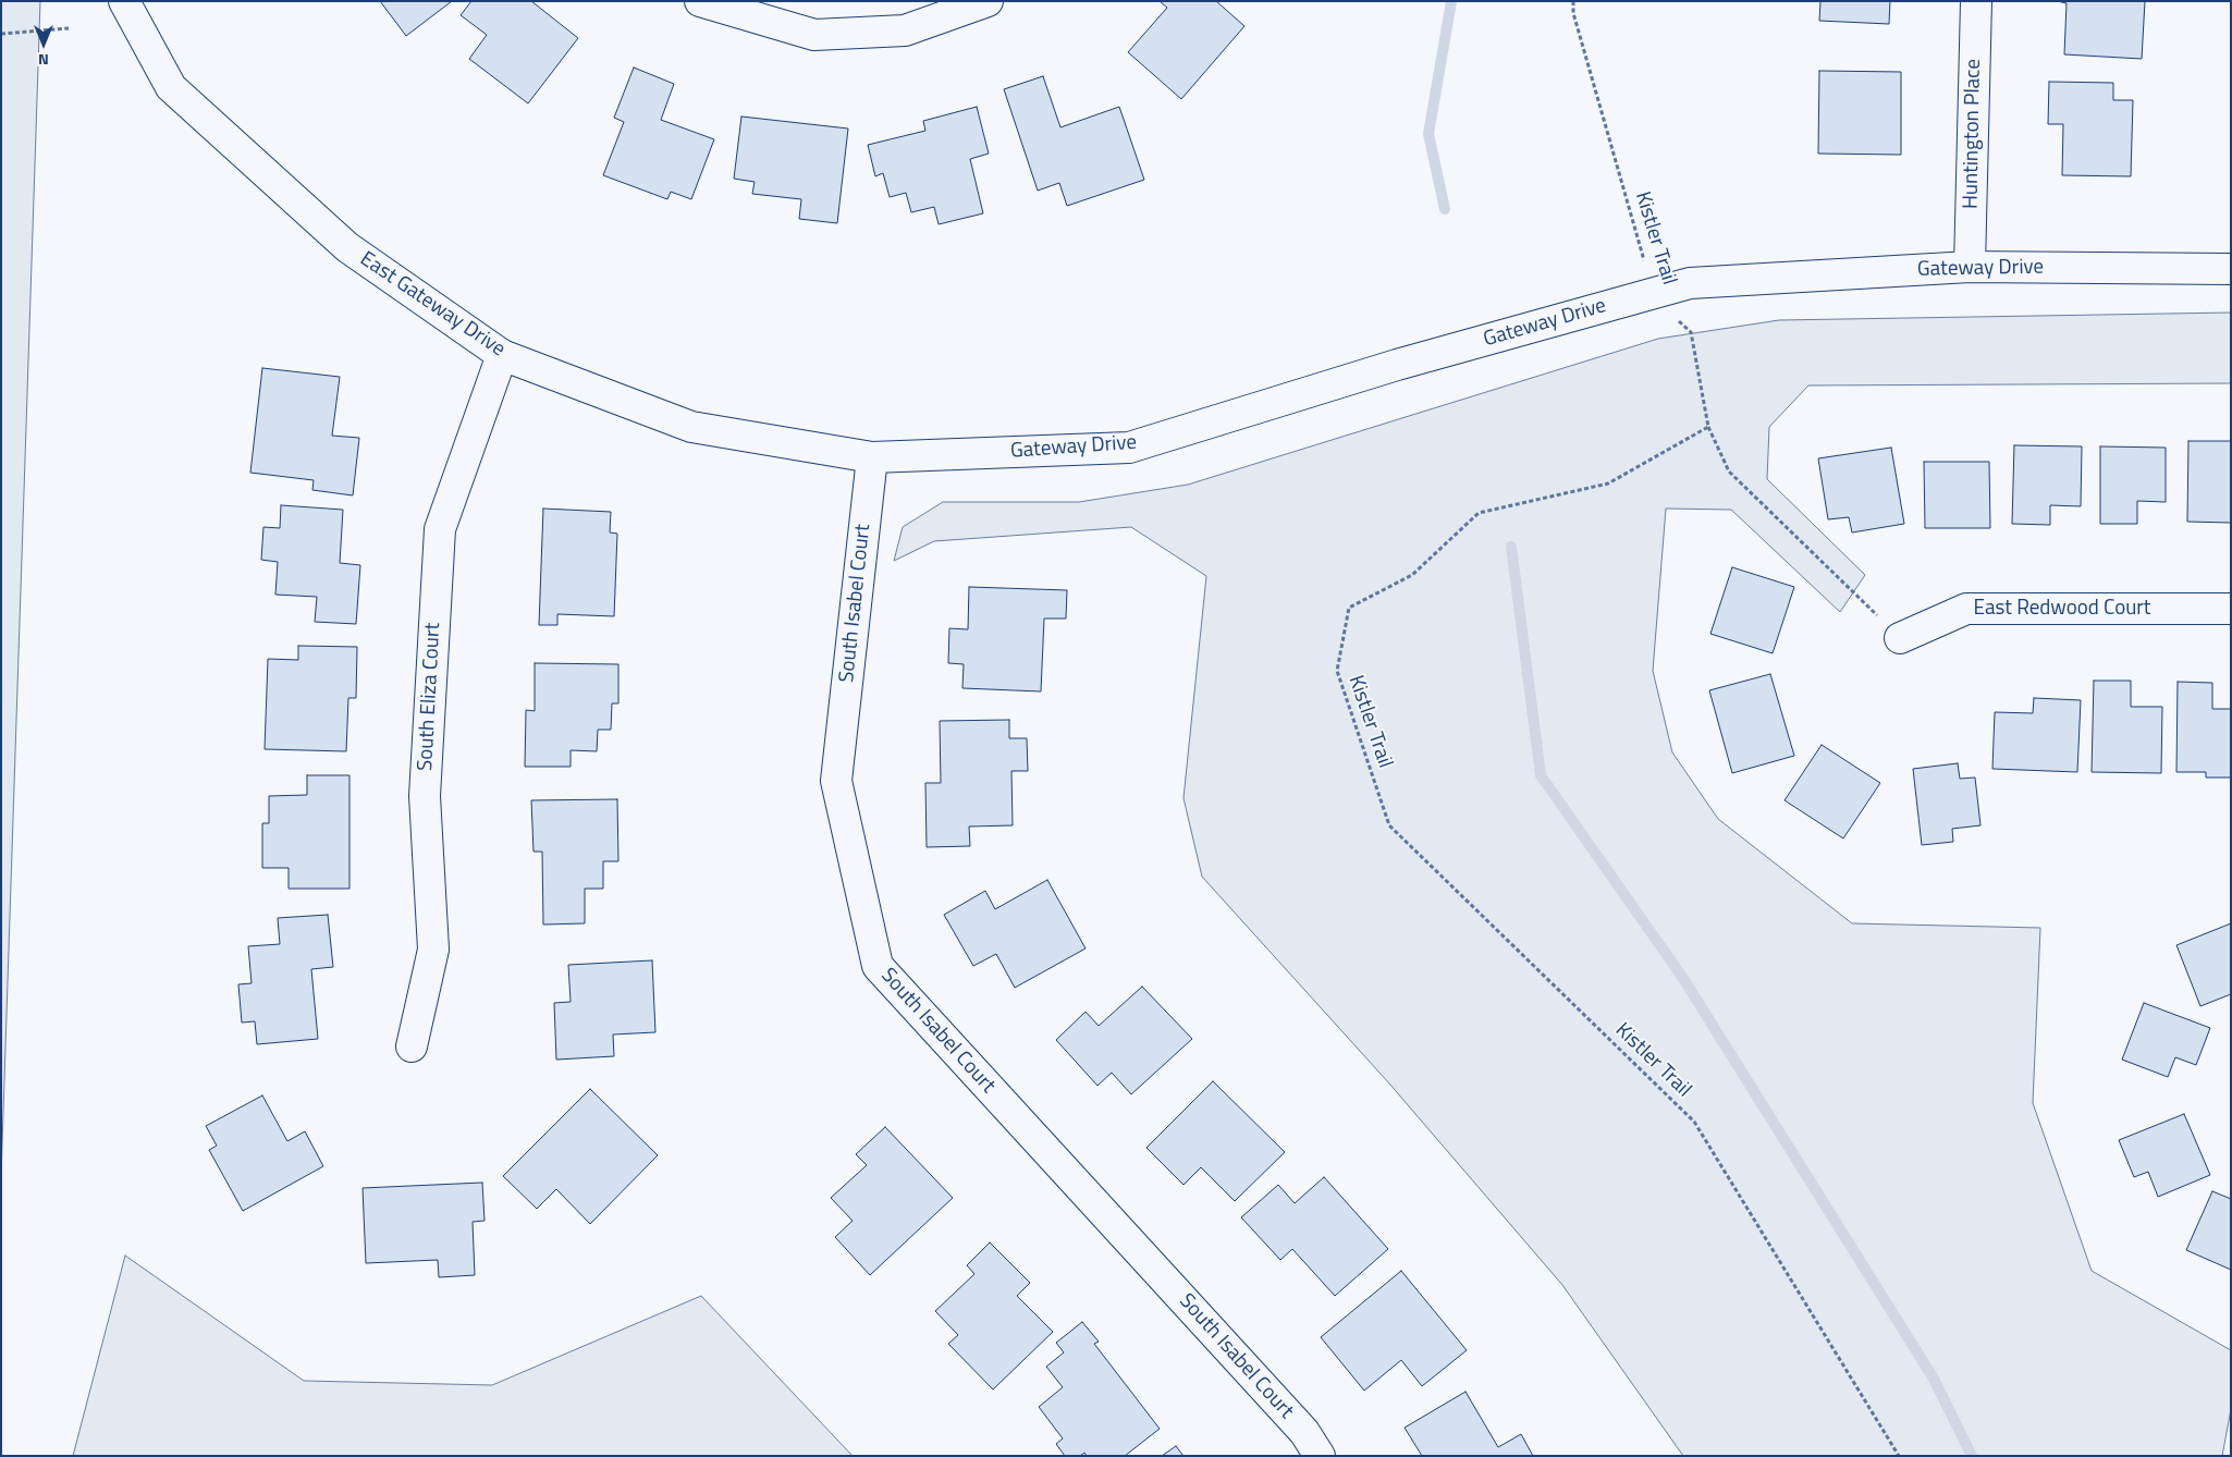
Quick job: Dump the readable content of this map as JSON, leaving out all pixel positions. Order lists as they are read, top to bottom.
{
  "streets": {
    "street": [
      "Huntington Place",
      "Gateway Drive",
      "East Gateway Drive",
      "South Isabel Court",
      "East Redwood Court",
      "South Eliza Court"
    ],
    "path": ["Kistler Trail"]
  },
  "crossings": [
    ["Huntington Place", "Gateway Drive"],
    ["Kistler Trail", "Gateway Drive"],
    ["Gateway Drive", "East Gateway Drive"],
    ["Gateway Drive", "South Isabel Court"],
    ["East Gateway Drive", "South Isabel Court"],
    ["East Gateway Drive", "South Eliza Court"]
  ],
  "north": "bottom"
}
